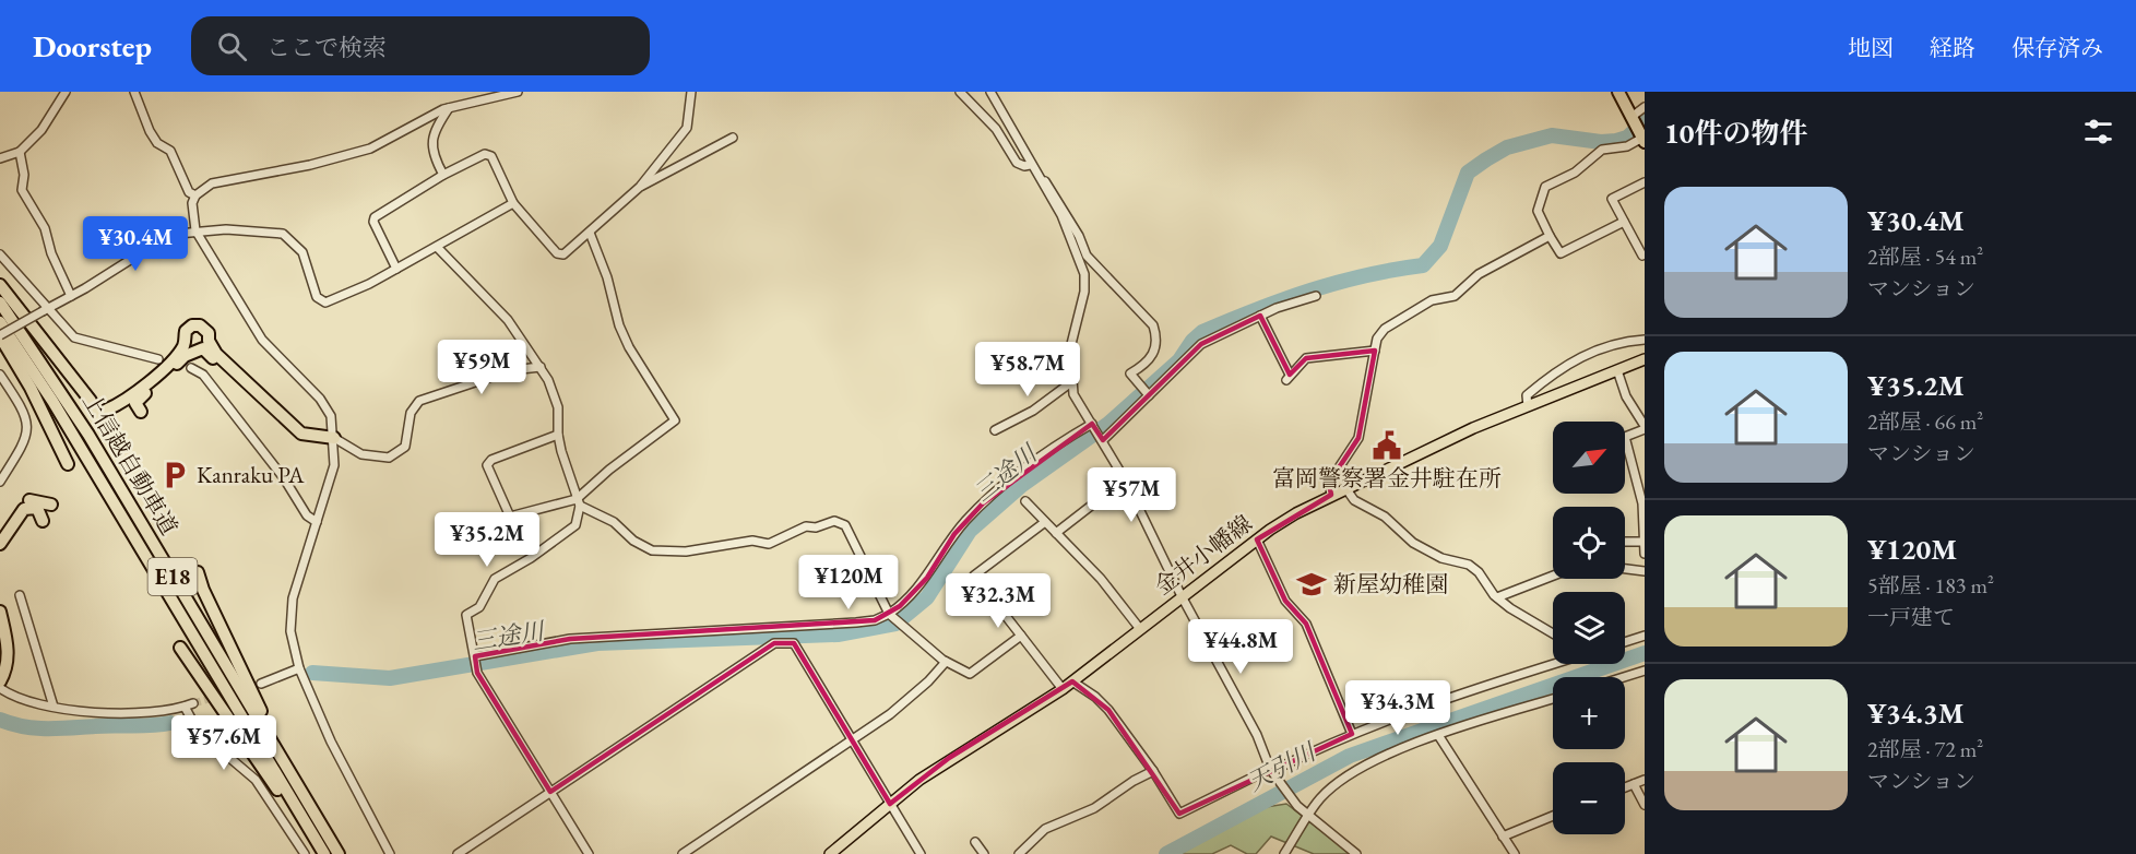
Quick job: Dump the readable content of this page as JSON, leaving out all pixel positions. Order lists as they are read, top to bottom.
{
  "streets": {
    "highway": ["上信越自動車道", "E18"],
    "main road": ["金井小幡線"]
  },
  "water": ["三途川", "天引川"],
  "places": {
    "public building": ["富岡警察署金井駐在所"],
    "parking": ["Kanraku PA"],
    "school or university": ["新屋幼稚園"]
  },
  "north": "top right",
  "page": {
    "header": "Doorstep",
    "search": "ここで検索",
    "nav": ["地図", "経路", "保存済み"],
    "heading": "10件の物件",
    "list": [
      {
        "name": "¥30.4M",
        "note": "2部屋 · 54 m² · マンション"
      },
      {
        "name": "¥35.2M",
        "note": "2部屋 · 66 m² · マンション"
      },
      {
        "name": "¥120M",
        "note": "5部屋 · 183 m² · 一戸建て"
      },
      {
        "name": "¥34.3M",
        "note": "2部屋 · 72 m² · マンション"
      }
    ],
    "price": [
      "¥30.4M",
      "¥59M",
      "¥58.7M",
      "¥57M",
      "¥35.2M",
      "¥120M",
      "¥32.3M",
      "¥44.8M",
      "¥34.3M",
      "¥57.6M"
    ],
    "map_buttons": ["+", "−"]
  }
}
